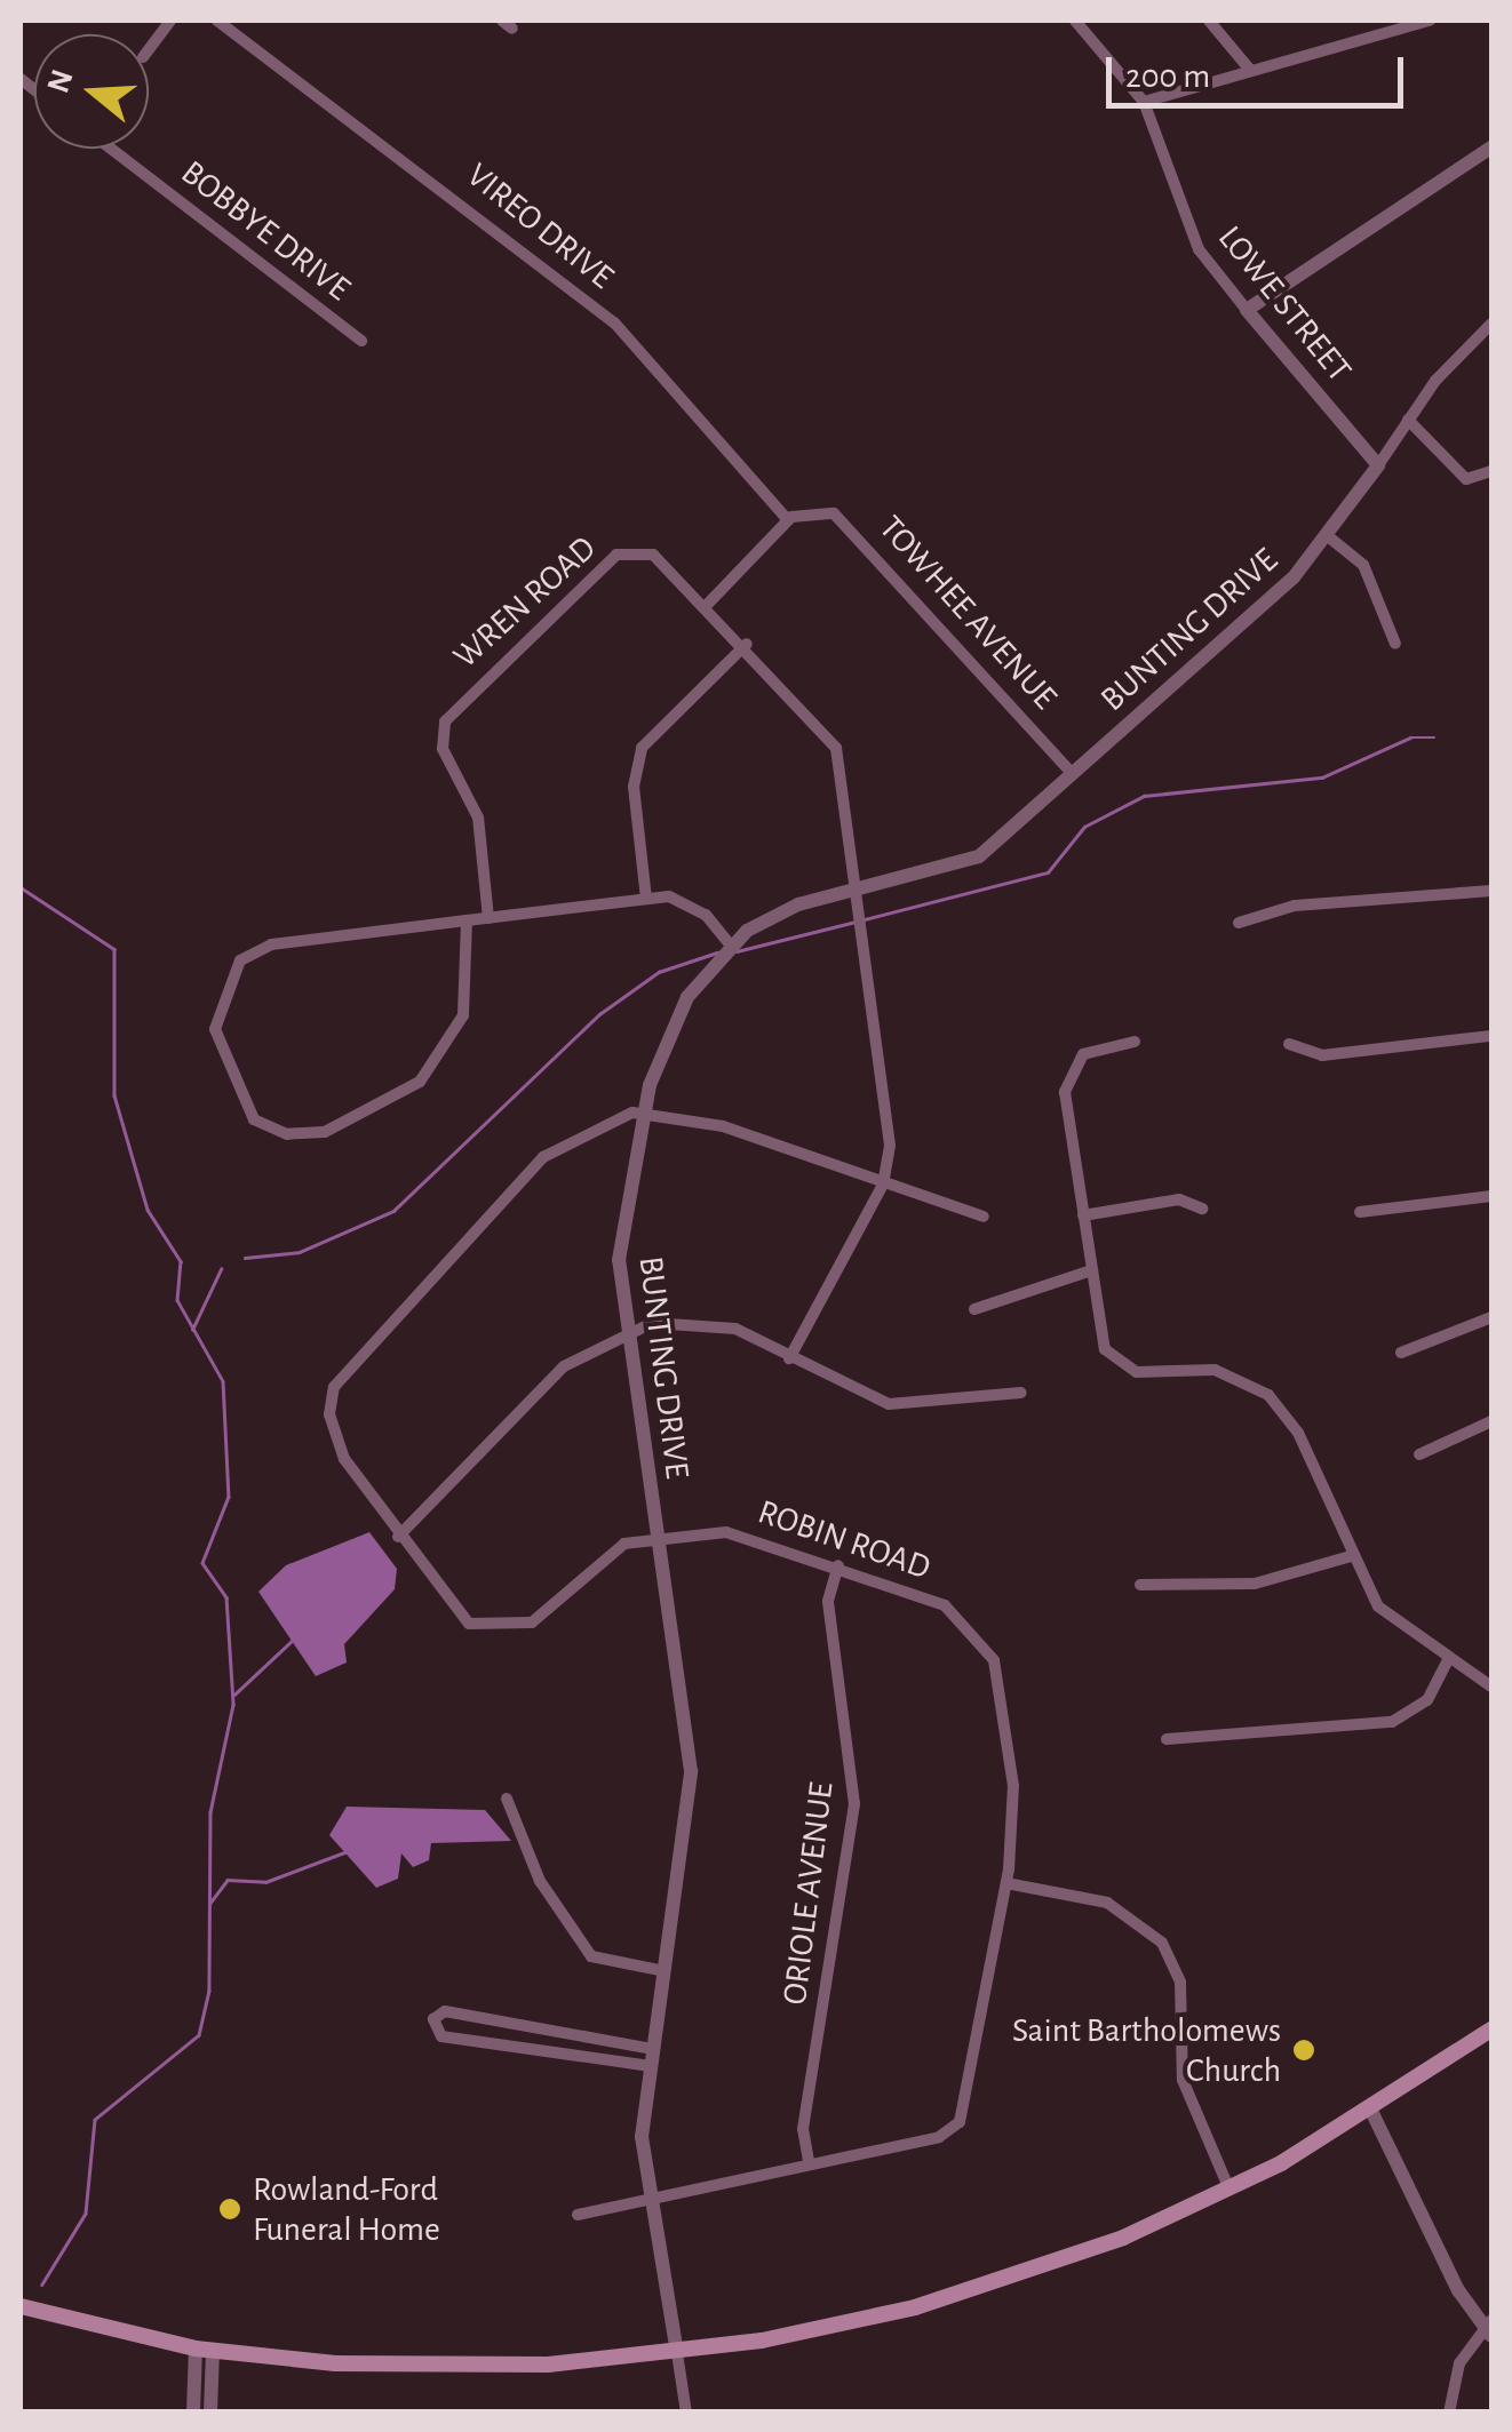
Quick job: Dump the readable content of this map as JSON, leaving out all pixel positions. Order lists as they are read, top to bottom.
{
  "streets": {
    "street": [
      "VIREO DRIVE",
      "BOBBYE DRIVE",
      "LOWE STREET",
      "WREN ROAD",
      "TOWHEE AVENUE",
      "BUNTING DRIVE",
      "ROBIN ROAD",
      "ORIOLE AVENUE"
    ]
  },
  "crossings": [
    ["VIREO DRIVE", "TOWHEE AVENUE"],
    ["LOWE STREET", "BUNTING DRIVE"],
    ["WREN ROAD", "BUNTING DRIVE"],
    ["TOWHEE AVENUE", "BUNTING DRIVE"],
    ["BUNTING DRIVE", "ROBIN ROAD"],
    ["ROBIN ROAD", "ORIOLE AVENUE"]
  ],
  "places": ["Saint Bartholomews Church", "Rowland-Ford Funeral Home"],
  "scale_bar": "200 m",
  "north": "left"
}
